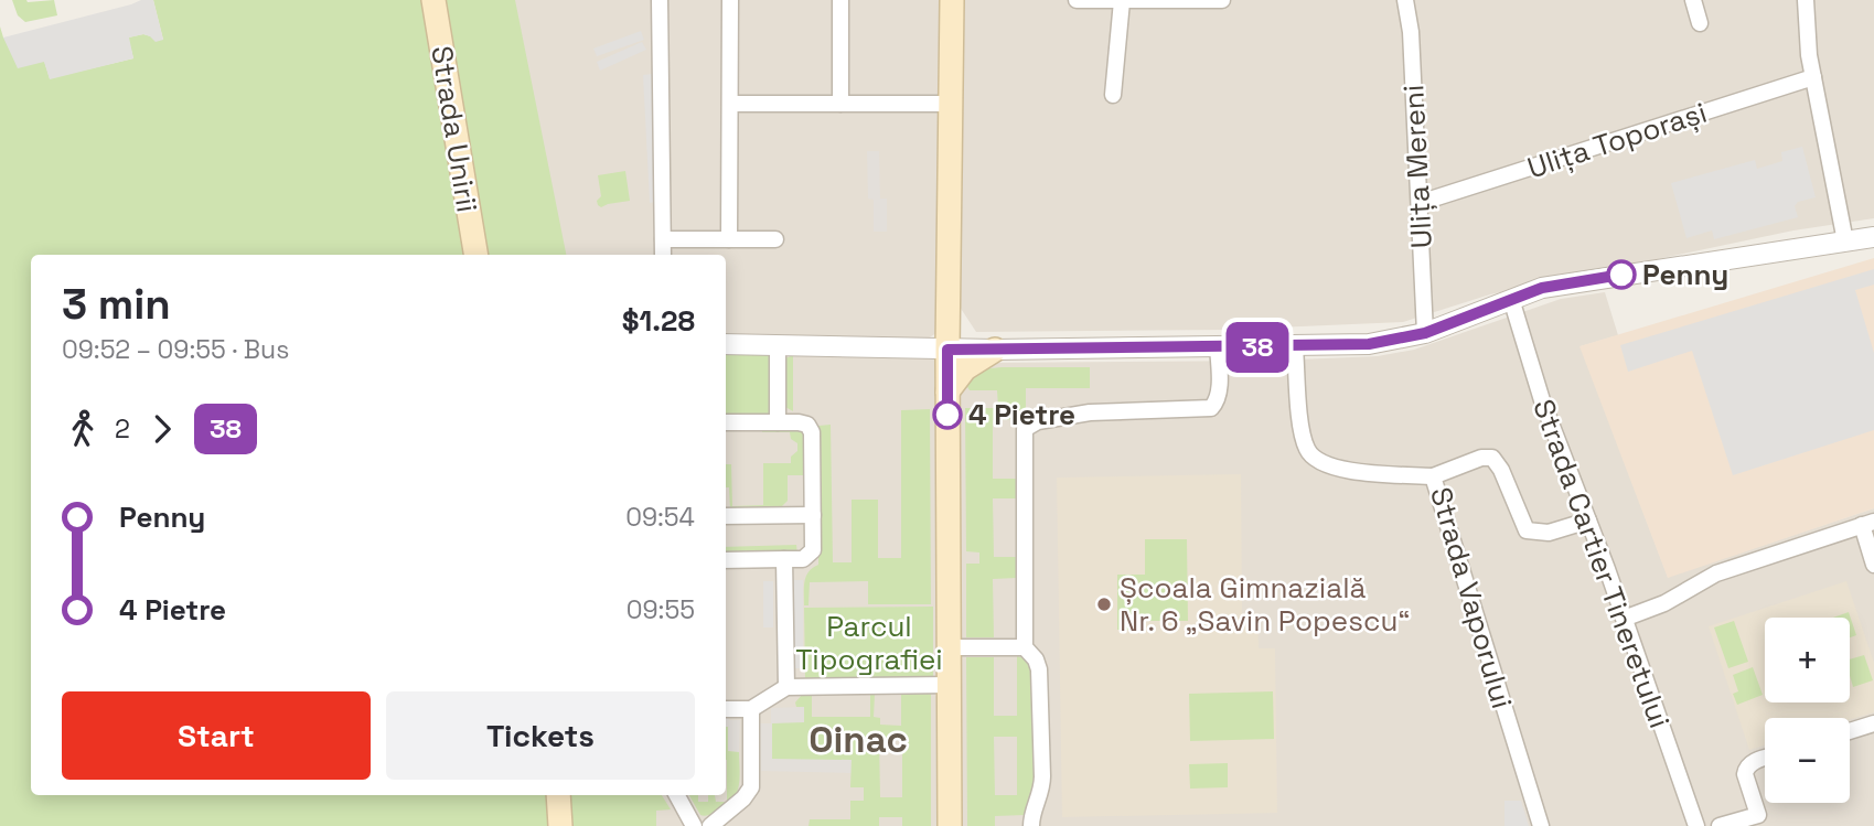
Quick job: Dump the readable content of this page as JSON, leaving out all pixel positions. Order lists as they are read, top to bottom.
{
  "streets": {
    "main road": ["Strada Unirii"],
    "street": [
      "Ulița Toporași",
      "Ulița Mereni",
      "Strada Cartier Tineretului",
      "Strada Vaporului"
    ]
  },
  "crossings": [
    ["Ulița Toporași", "Ulița Mereni"],
    ["Strada Cartier Tineretului", "Strada Vaporului"]
  ],
  "districts": ["Oinac"],
  "parks": ["Parcul Tipografiei"],
  "places": ["Penny", "4 Pietre", "Școala Gimnazială Nr. 6 „Savin Popescu“"],
  "lines": ["bus line 38"],
  "page": {
    "on_map": "38",
    "heading": ["3 min", "09:52 – 09:55 · Bus", "$1.28"],
    "legs": ["2", "38"],
    "list": [
      {
        "name": "Penny",
        "value": "09:54"
      },
      {
        "name": "4 Pietre",
        "value": "09:55"
      }
    ],
    "map_buttons": ["+", "−"],
    "buttons": ["Start", "Tickets"]
  }
}
